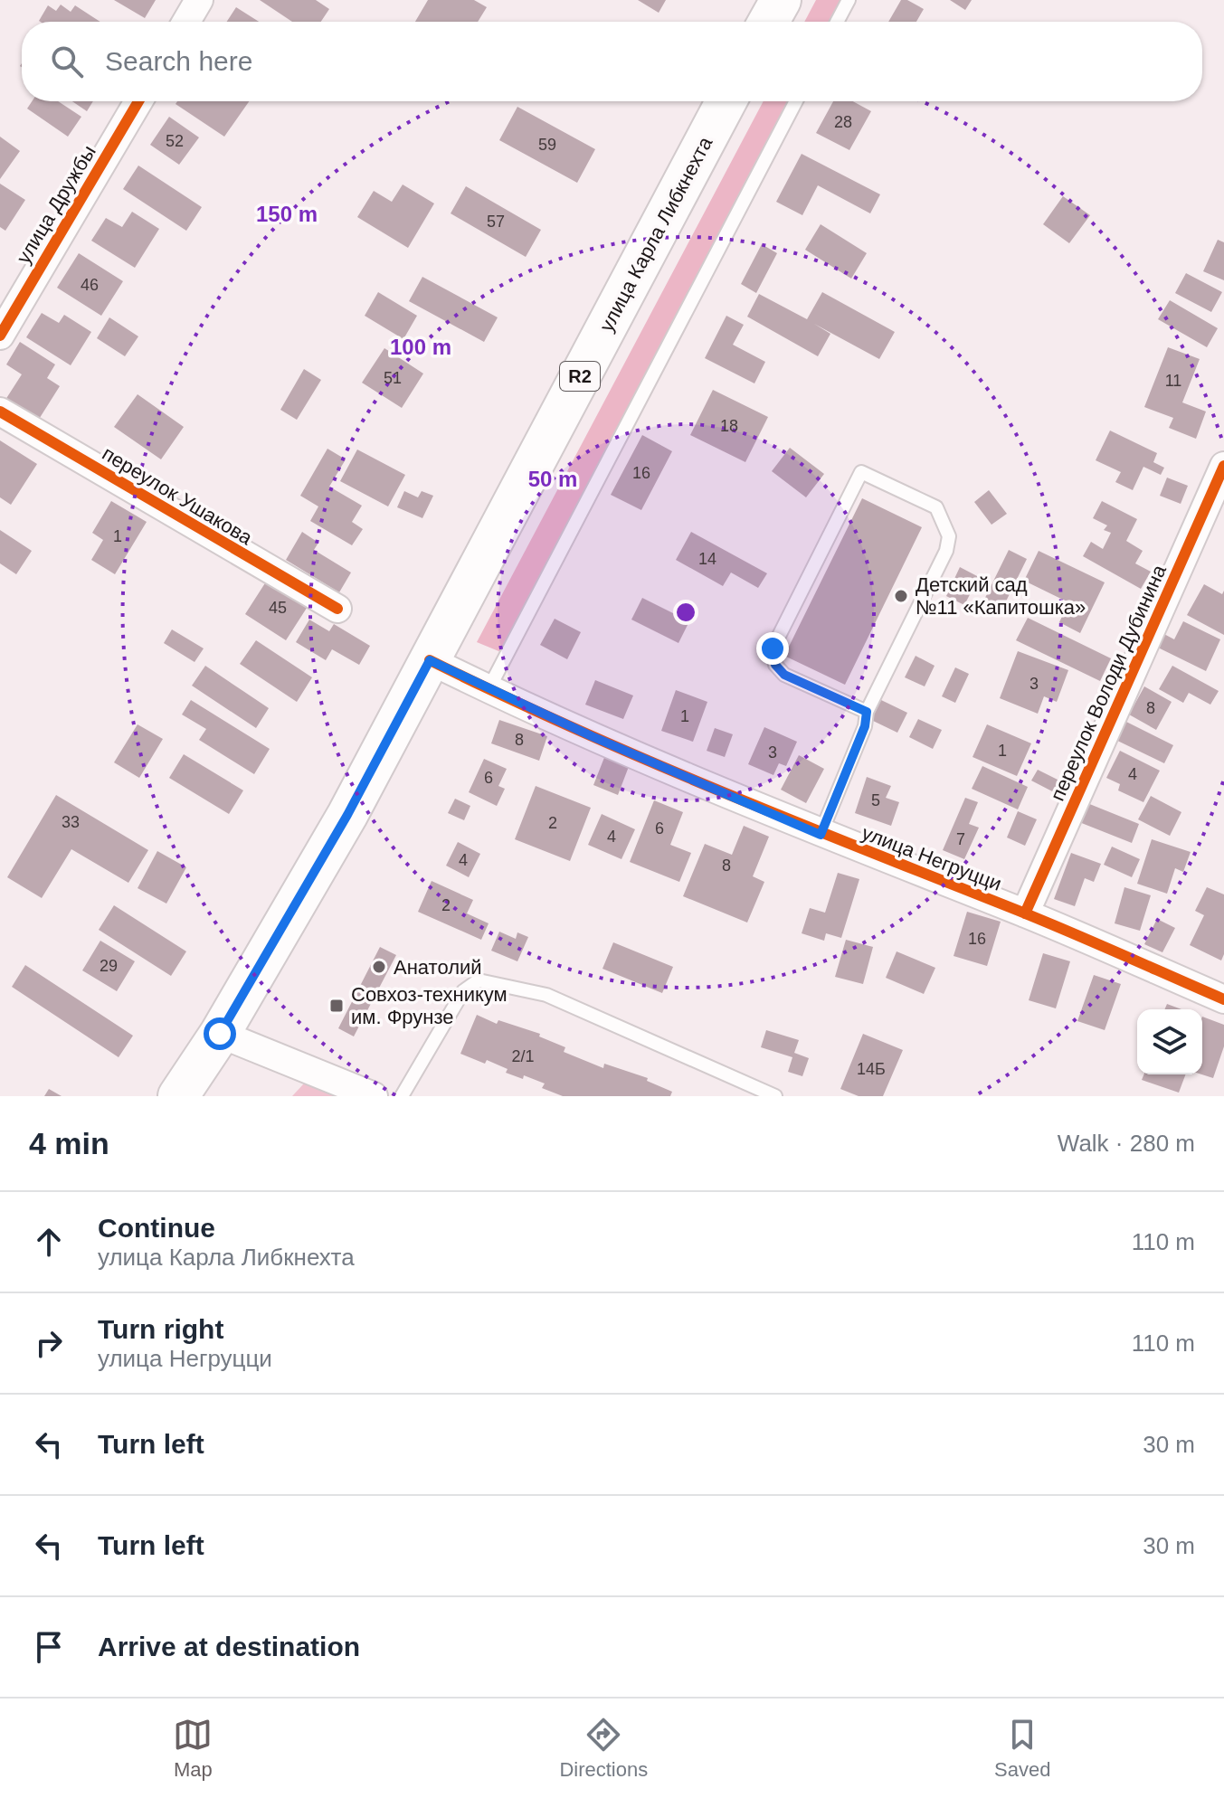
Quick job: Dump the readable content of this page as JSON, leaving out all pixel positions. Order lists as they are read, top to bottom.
{
  "streets": {
    "main road": ["улица Карла Либкнехта", "R2"],
    "street": [
      "улица Дружбы",
      "переулок Ушакова",
      "переулок Володи Дубинина",
      "улица Негруцци"
    ]
  },
  "crossings": [
    ["улица Карла Либкнехта", "улица Негруцци"],
    ["переулок Володи Дубинина", "улица Негруцци"]
  ],
  "places": {
    "other": ["Детский сад №11 «Капитошка»", "Анатолий"],
    "transit": ["Совхоз-техникум им. Фрунзе"]
  },
  "house_numbers": [
    "28",
    "52",
    "59",
    "57",
    "46",
    "51",
    "11",
    "18",
    "16",
    "1",
    "14",
    "45",
    "3",
    "8",
    "1",
    "8",
    "1",
    "3",
    "4",
    "6",
    "5",
    "33",
    "2",
    "6",
    "4",
    "7",
    "4",
    "8",
    "2",
    "16",
    "29",
    "2/1",
    "14Б"
  ],
  "page": {
    "search": "Search here",
    "heading": ["4 min", "Walk · 280 m"],
    "list": [
      ["Continue", "улица Карла Либкнехта", "110 m"],
      ["Turn right", "улица Негруцци", "110 m"],
      ["Turn left", "30 m"],
      ["Turn left", "30 m"],
      "Arrive at destination"
    ],
    "nav": ["Map", "Directions", "Saved"]
  },
  "rings": ["150 m", "100 m", "50 m"]
}
